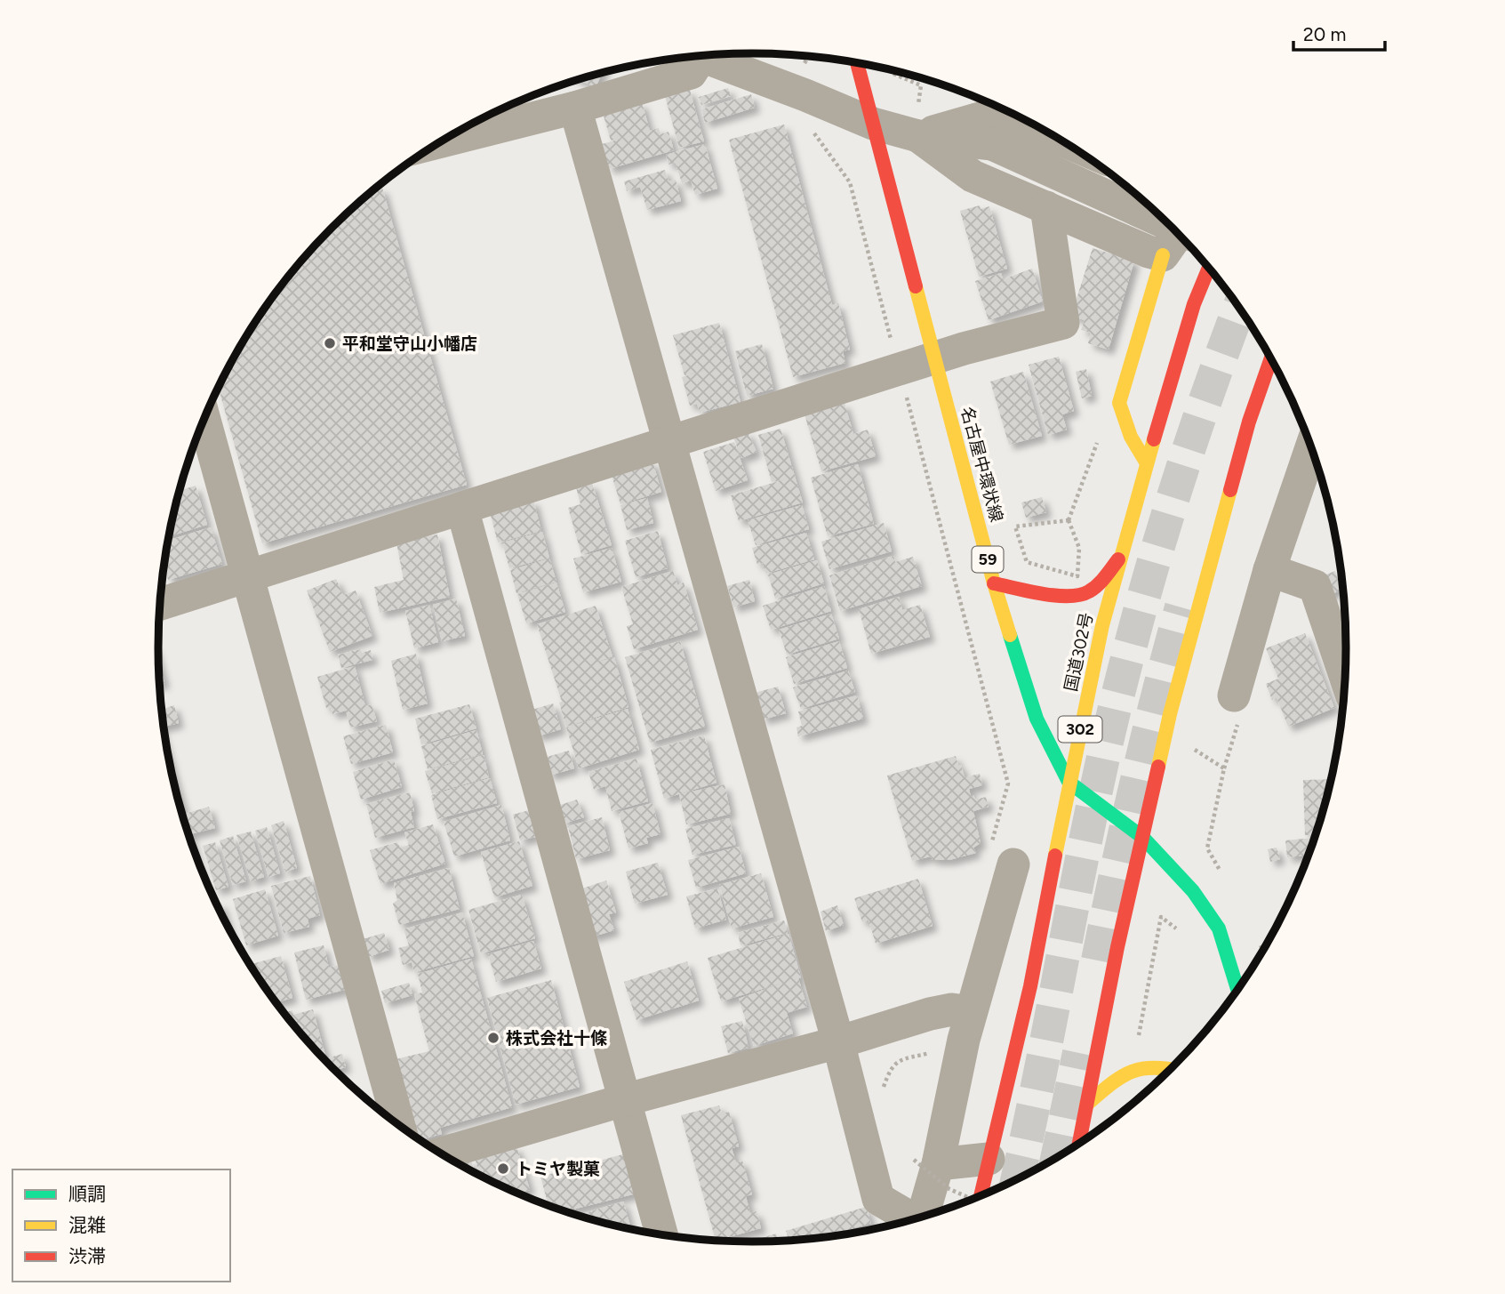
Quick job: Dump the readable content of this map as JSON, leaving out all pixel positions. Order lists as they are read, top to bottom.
{
  "streets": {
    "main road": [
      "名古屋中環状線",
      "59",
      "国道302号",
      "302"
    ]
  },
  "crossings": [
    ["名古屋中環状線", "国道302号"]
  ],
  "places": ["平和堂守山小幡店", "株式会社十條", "トミヤ製菓"],
  "legend": ["順調", "混雑", "渋滞"],
  "scale_bar": "20 m"
}
